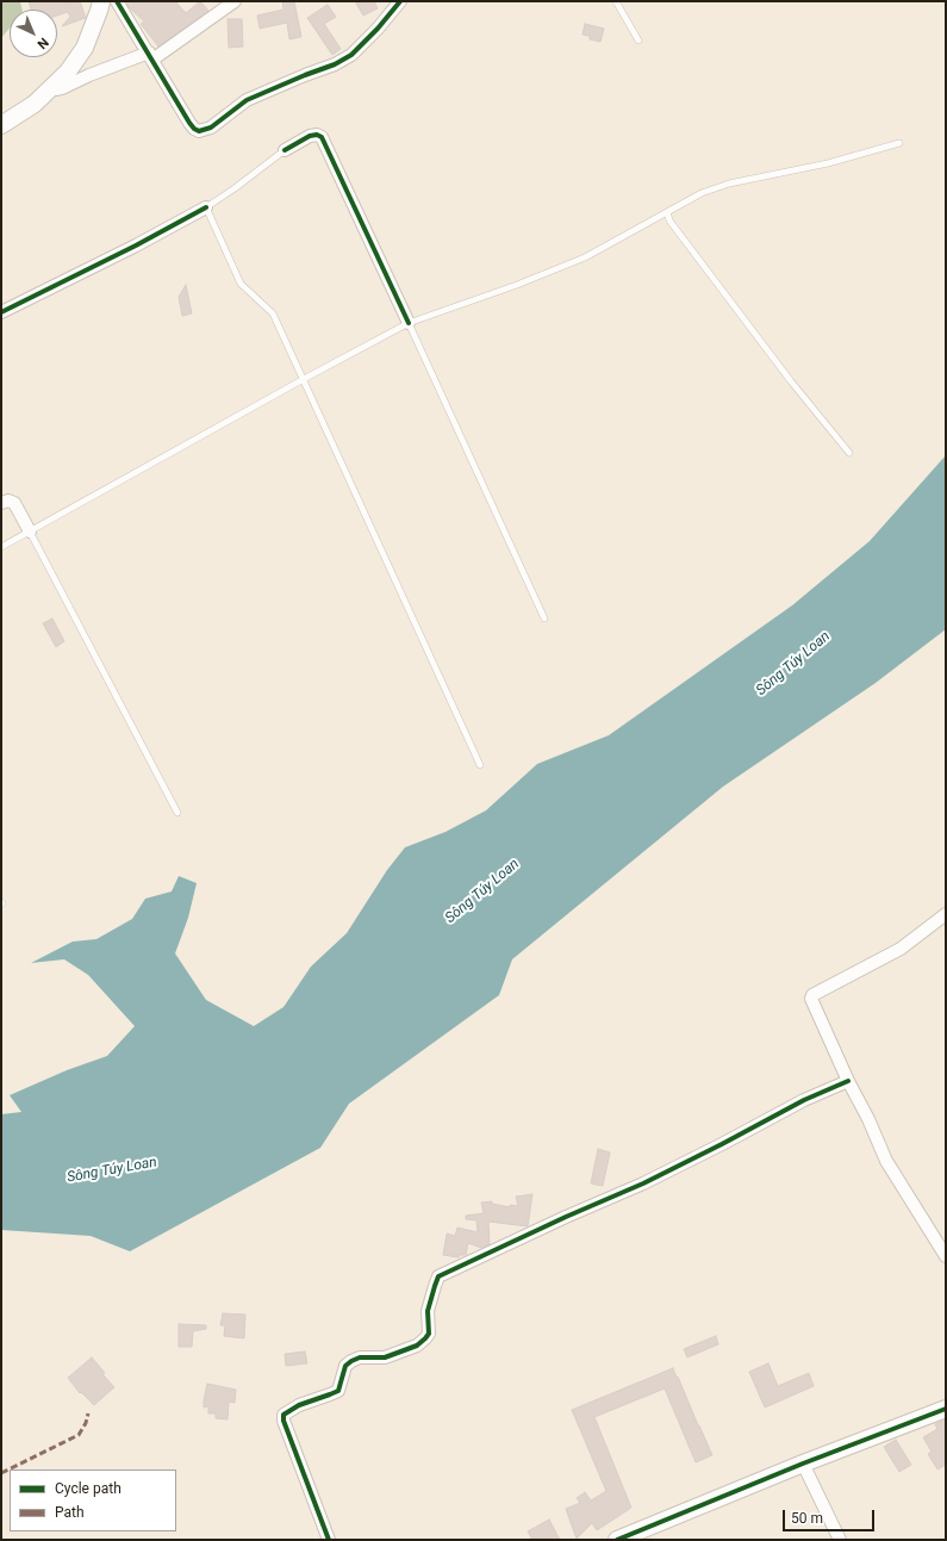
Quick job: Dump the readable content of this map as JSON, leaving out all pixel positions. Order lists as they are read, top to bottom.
{
  "water": ["Sông Túy Loan"],
  "legend": ["Cycle path", "Path"],
  "scale_bar": "50 m",
  "north": "bottom right"
}
